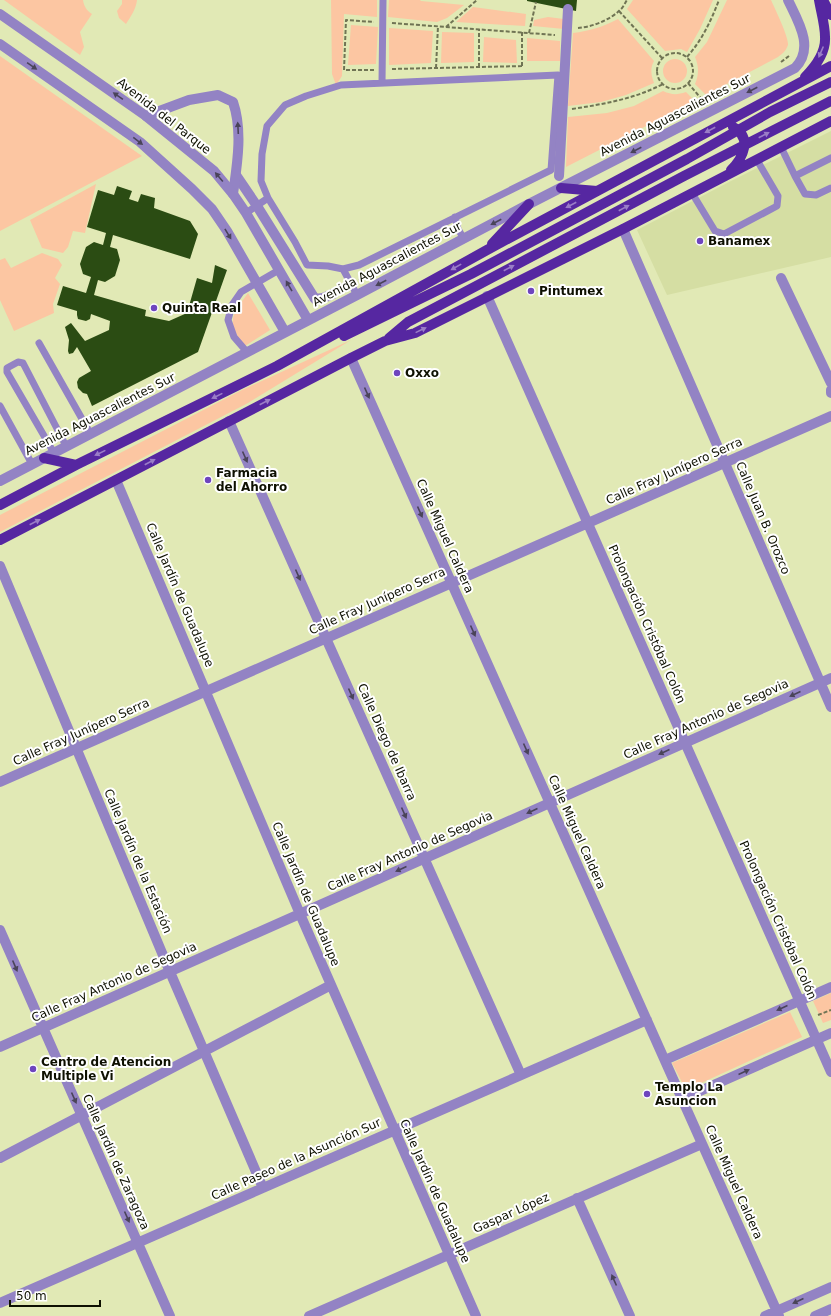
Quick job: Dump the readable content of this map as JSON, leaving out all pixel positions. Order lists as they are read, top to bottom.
{
  "streets": {
    "street": [
      "Avenida Aguascalientes Sur",
      "Avenida del Parque",
      "Calle Fray Junípero Serra",
      "Calle Juan B. Orozco",
      "Calle Miguel Caldera",
      "Calle Jardín de Guadalupe",
      "Prolongación Cristóbal Colón",
      "Calle Fray Antonio de Segovia",
      "Calle Diego de Ibarra",
      "Calle Jardín de la Estación",
      "Calle Paseo de la Asunción Sur",
      "Calle Jardín de Zaragoza",
      "Gaspar López"
    ]
  },
  "crossings": [
    ["Avenida Aguascalientes Sur", "Avenida del Parque"],
    ["Calle Fray Junípero Serra", "Calle Juan B. Orozco"],
    ["Calle Fray Junípero Serra", "Calle Miguel Caldera"],
    ["Calle Fray Junípero Serra", "Calle Jardín de Guadalupe"],
    ["Calle Fray Junípero Serra", "Prolongación Cristóbal Colón"],
    ["Calle Fray Junípero Serra", "Calle Diego de Ibarra"],
    ["Calle Fray Junípero Serra", "Calle Jardín de la Estación"],
    ["Calle Juan B. Orozco", "Calle Fray Antonio de Segovia"],
    ["Calle Miguel Caldera", "Calle Fray Antonio de Segovia"],
    ["Calle Miguel Caldera", "Calle Paseo de la Asunción Sur"],
    ["Calle Miguel Caldera", "Gaspar López"],
    ["Calle Jardín de Guadalupe", "Calle Fray Antonio de Segovia"],
    ["Calle Jardín de Guadalupe", "Calle Paseo de la Asunción Sur"],
    ["Calle Jardín de Guadalupe", "Gaspar López"],
    ["Prolongación Cristóbal Colón", "Calle Fray Antonio de Segovia"],
    ["Calle Fray Antonio de Segovia", "Calle Diego de Ibarra"],
    ["Calle Fray Antonio de Segovia", "Calle Jardín de la Estación"],
    ["Calle Fray Antonio de Segovia", "Calle Jardín de Zaragoza"],
    ["Calle Diego de Ibarra", "Calle Paseo de la Asunción Sur"],
    ["Calle Jardín de la Estación", "Calle Paseo de la Asunción Sur"],
    ["Calle Paseo de la Asunción Sur", "Calle Jardín de Zaragoza"]
  ],
  "one_way": [
    "Avenida Aguascalientes Sur",
    "Calle Miguel Caldera",
    "Calle Fray Antonio de Segovia",
    "Calle Diego de Ibarra",
    "Calle Jardín de Zaragoza"
  ],
  "places": [
    "Banamex",
    "Pintumex",
    "Quinta Real",
    "Oxxo",
    "Farmacia del Ahorro",
    "Centro de Atencion Multiple Vi",
    "Templo La Asuncion"
  ],
  "scale_bar": "50 m"
}
